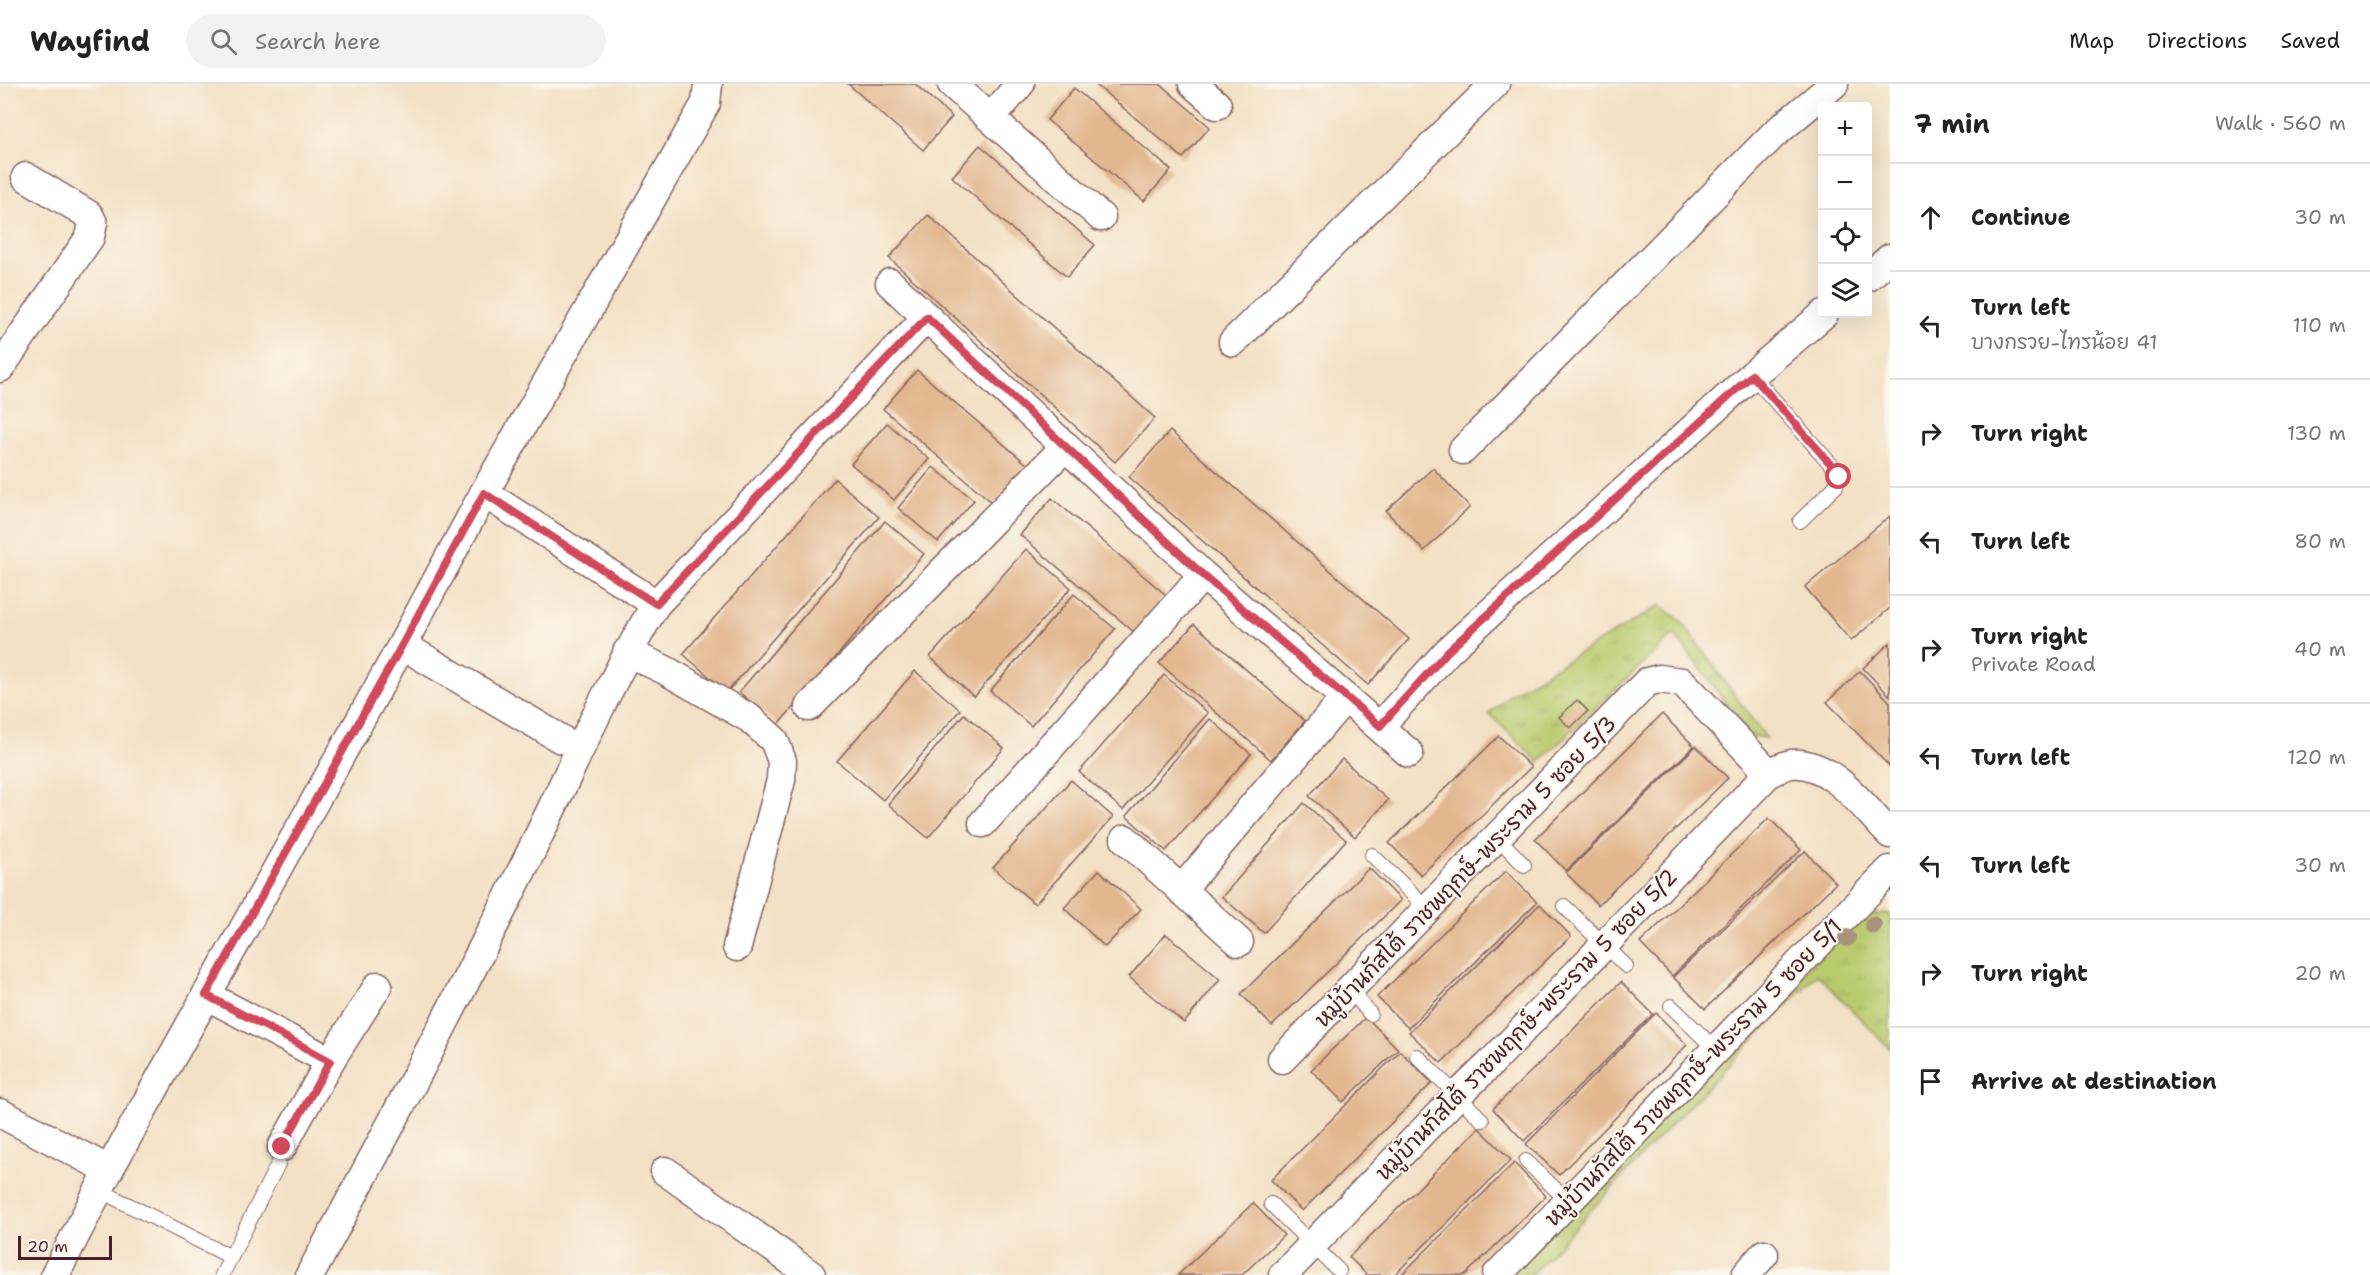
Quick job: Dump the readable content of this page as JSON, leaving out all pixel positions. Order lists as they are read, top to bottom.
{
  "streets": {
    "street": ["หมู่บ้านกัสโต้ ราชพฤกษ์-พระราม 5 ซอย 5/3", "หมู่บ้านกัสโต้ ราชพฤกษ์-พระราม 5 ซอย 5/2", "หมู่บ้านกัสโต้ ราชพฤกษ์-พระราม 5 ซอย 5/1"]
  },
  "crossings": [
    ["หมู่บ้านกัสโต้ ราชพฤกษ์-พระราม 5 ซอย 5/3", "หมู่บ้านกัสโต้ ราชพฤกษ์-พระราม 5 ซอย 5/2"]
  ],
  "scale_bar": "20 m",
  "page": {
    "header": "Wayfind",
    "search": "Search here",
    "nav": ["Map", "Directions", "Saved"],
    "heading": ["7 min", "Walk · 560 m"],
    "map_buttons": ["+", "−"],
    "list": [
      ["Continue", "30 m"],
      ["Turn left", "บางกรวย-ไทรน้อย 41", "110 m"],
      ["Turn right", "130 m"],
      ["Turn left", "80 m"],
      ["Turn right", "Private Road", "40 m"],
      ["Turn left", "120 m"],
      ["Turn left", "30 m"],
      ["Turn right", "20 m"],
      "Arrive at destination"
    ],
    "scale": "20 m"
  }
}
